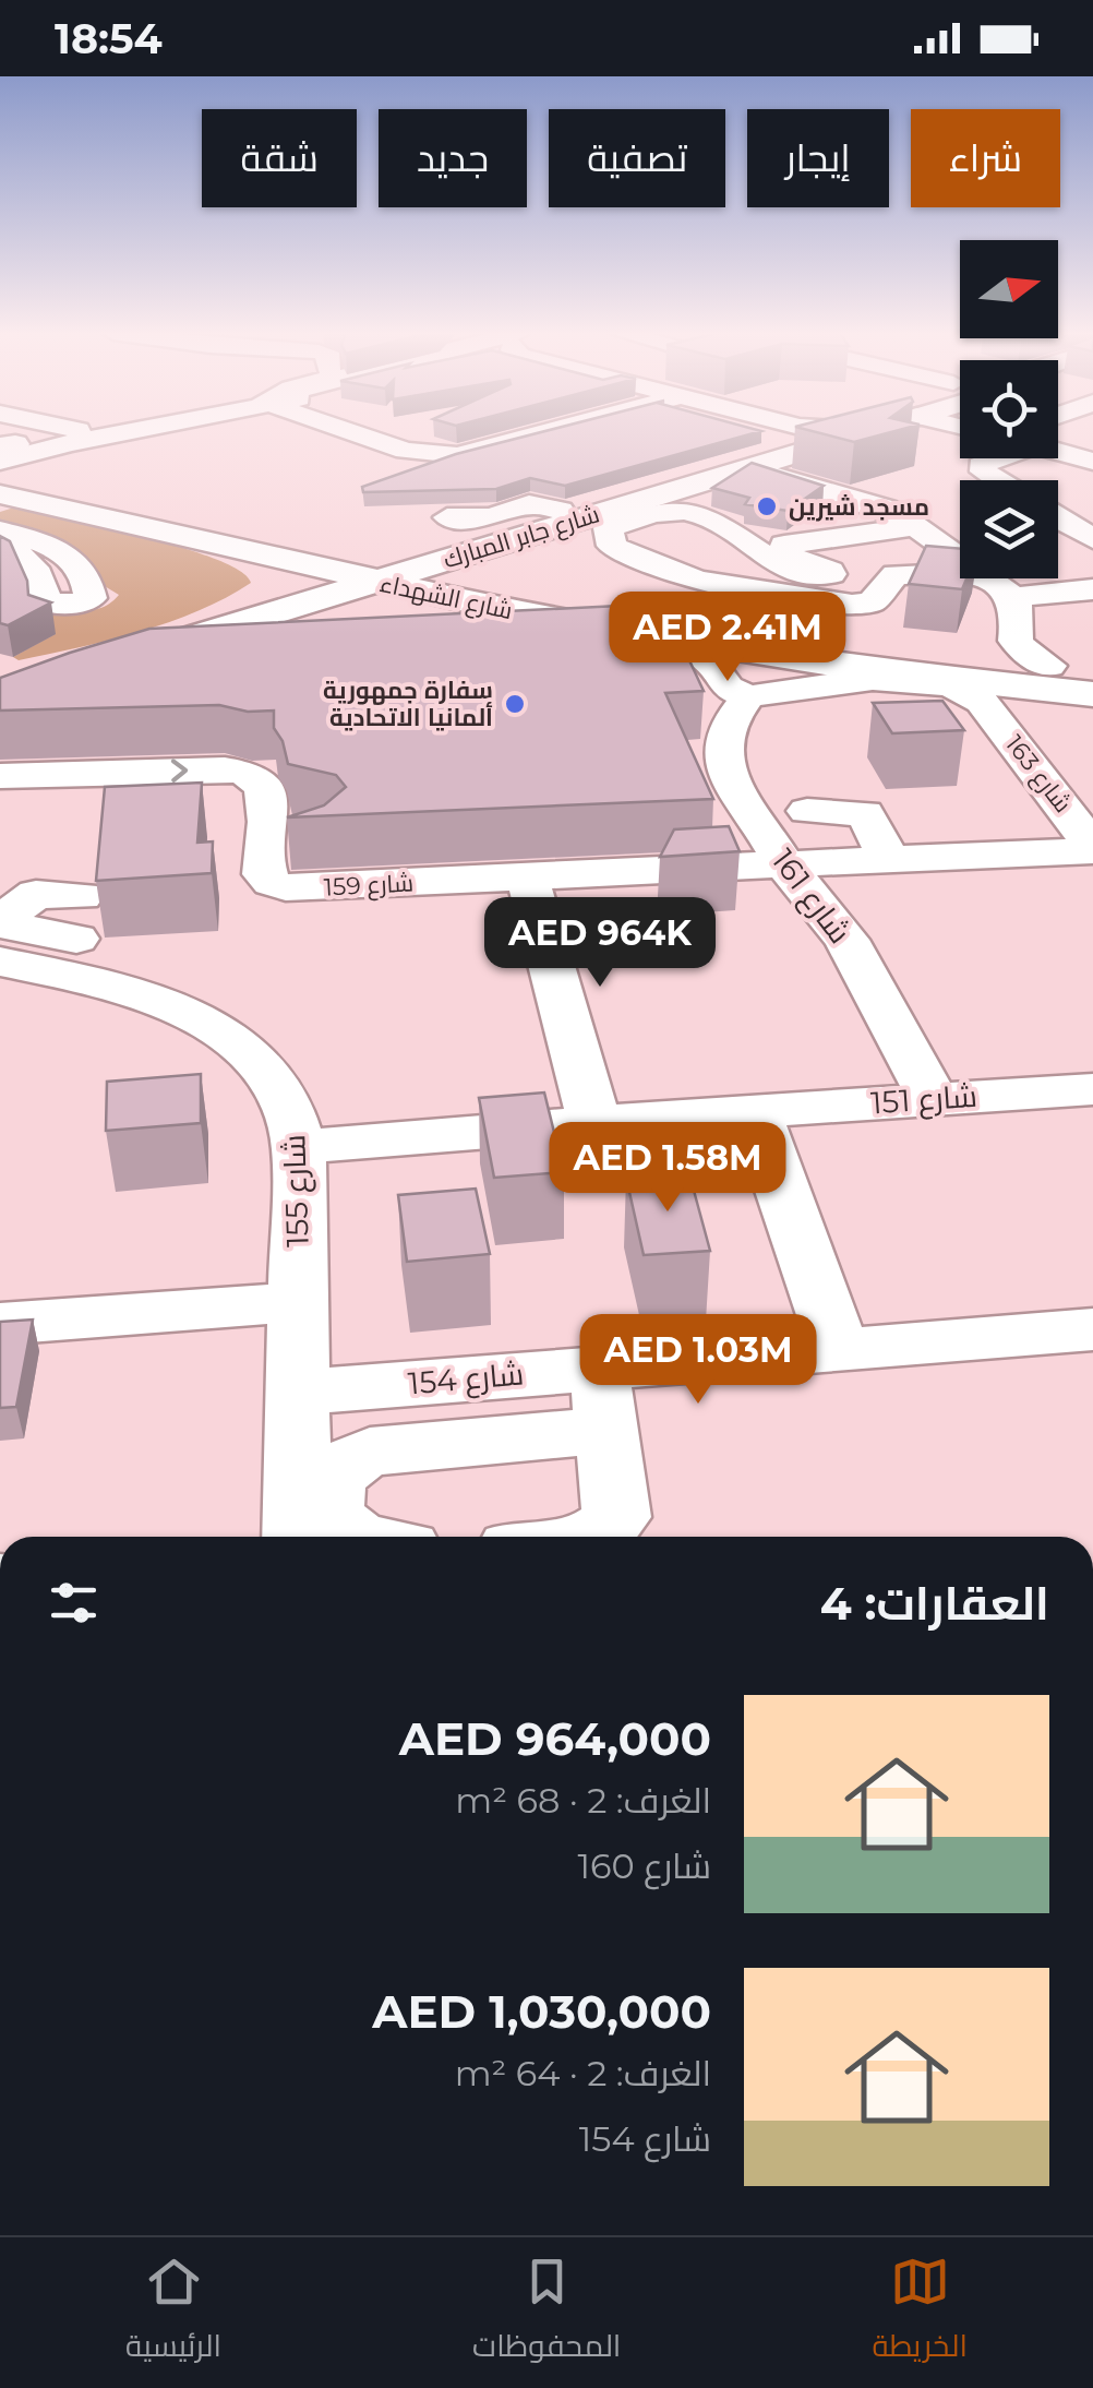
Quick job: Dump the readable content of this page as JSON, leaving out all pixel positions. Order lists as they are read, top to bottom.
{
  "streets": {
    "main road": ["شارع جابر المبارك", "شارع الشهداء"],
    "street": [
      "شارع 163",
      "شارع 159",
      "شارع 161",
      "شارع 151",
      "شارع 155",
      "شارع 154"
    ]
  },
  "crossings": [
    ["شارع الشهداء", "شارع 163"],
    ["شارع 163", "شارع 159"],
    ["شارع 159", "شارع 161"],
    ["شارع 161", "شارع 151"],
    ["شارع 151", "شارع 155"],
    ["شارع 155", "شارع 154"]
  ],
  "places": ["مسجد شيرين", "سفارة جمهورية ألمانيا الاتحادية"],
  "north": "right",
  "page": {
    "status": "18:54",
    "chip": [
      "شراء",
      "إيجار",
      "تصفية",
      "جديد",
      "شقة"
    ],
    "price": [
      "AED 2.41M",
      "AED 964K",
      "AED 1.58M",
      "AED 1.03M"
    ],
    "heading": "العقارات: 4",
    "list": [
      {
        "name": "AED 964,000",
        "note": "الغرف: 2 · 68 m² · شارع 160"
      },
      {
        "name": "AED 1,030,000",
        "note": "الغرف: 2 · 64 m² · شارع 154"
      }
    ],
    "tabs": ["الخريطة", "المحفوظات", "الرئيسية"]
  }
}
